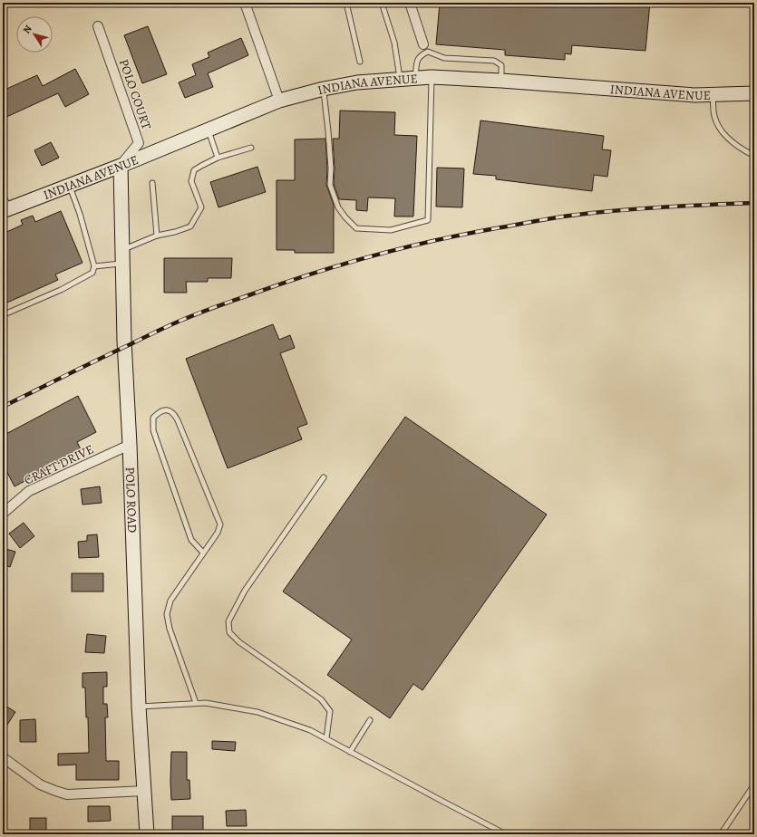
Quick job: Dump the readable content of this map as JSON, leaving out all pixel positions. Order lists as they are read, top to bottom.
{
  "streets": {
    "main road": ["INDIANA AVENUE", "POLO ROAD"],
    "street": ["POLO COURT", "CRAFT DRIVE"]
  },
  "crossings": [
    ["INDIANA AVENUE", "POLO COURT"],
    ["INDIANA AVENUE", "POLO ROAD"],
    ["POLO COURT", "POLO ROAD"],
    ["CRAFT DRIVE", "POLO ROAD"]
  ],
  "north": "top left"
}
